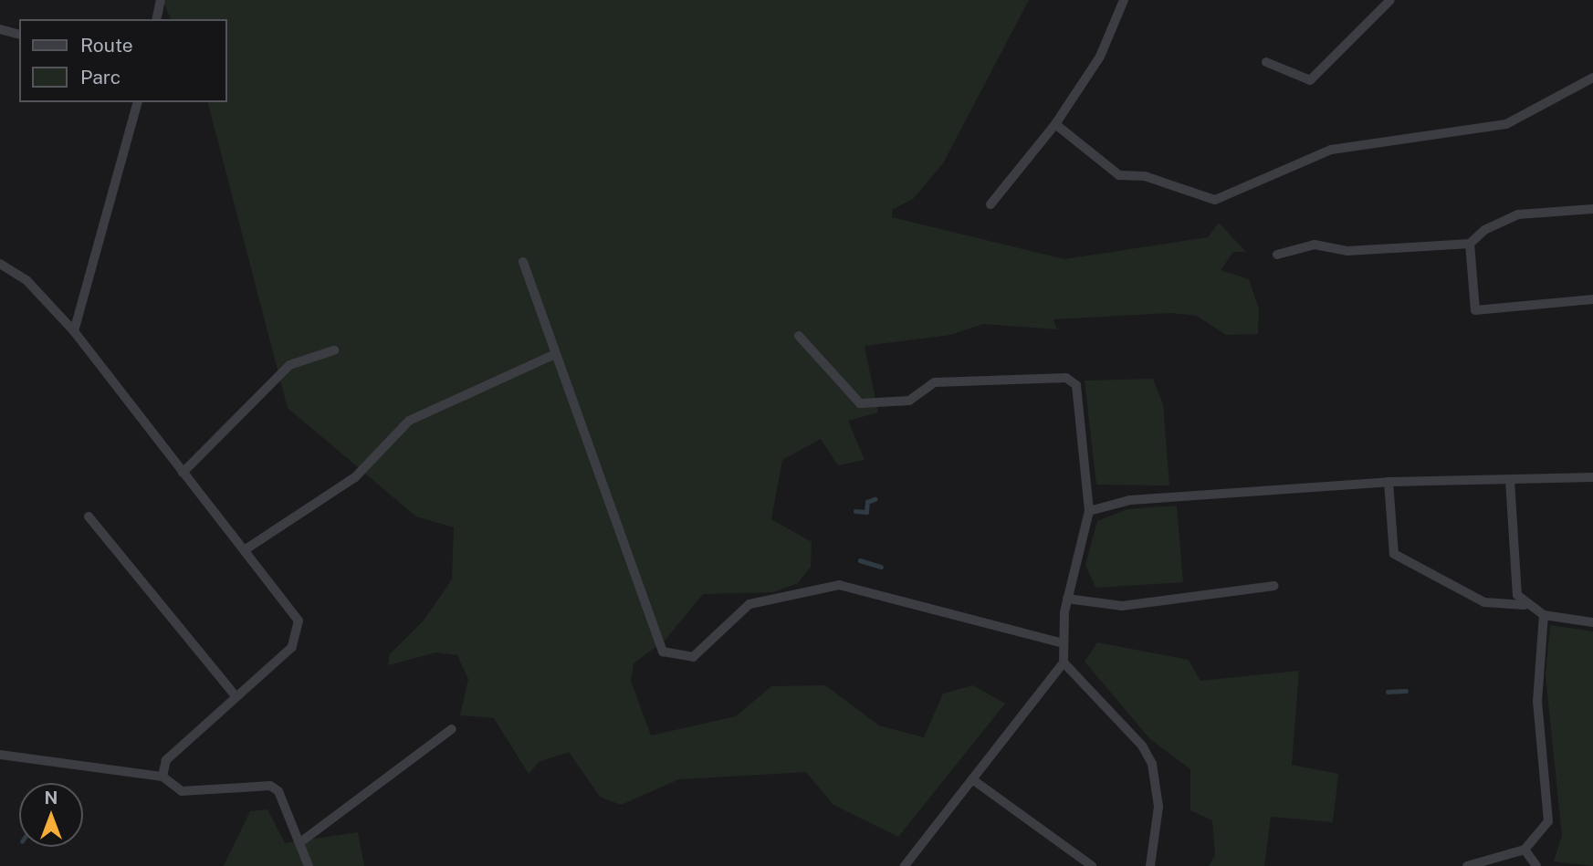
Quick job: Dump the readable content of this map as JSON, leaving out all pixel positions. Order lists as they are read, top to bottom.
{
  "legend": ["Route", "Parc"],
  "north": "top"
}
